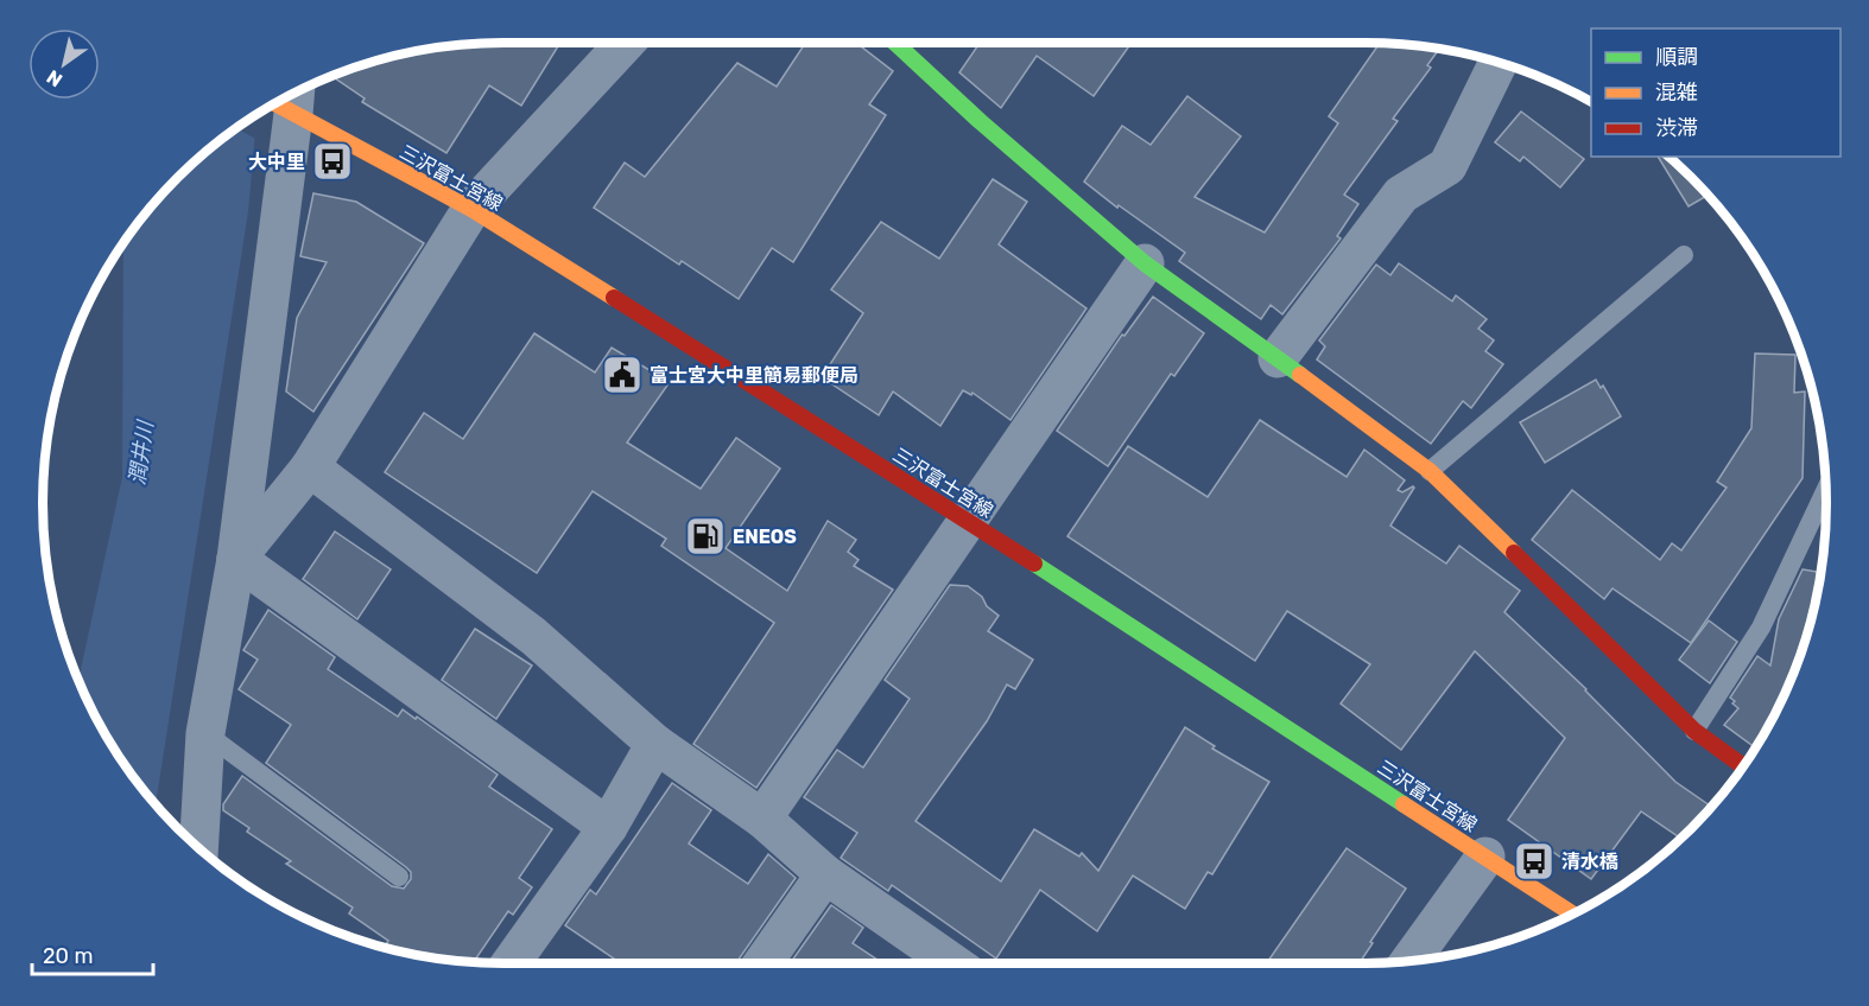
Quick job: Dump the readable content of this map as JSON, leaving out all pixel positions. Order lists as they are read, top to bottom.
{
  "streets": {
    "main road": ["三沢富士宮線"]
  },
  "water": ["潤井川"],
  "places": {
    "bus stop": ["大中里", "清水橋"],
    "public building": ["富士宮大中里簡易郵便局"],
    "fuel station": ["ENEOS"]
  },
  "legend": ["順調", "混雑", "渋滞"],
  "scale_bar": "20 m",
  "north": "bottom left"
}
